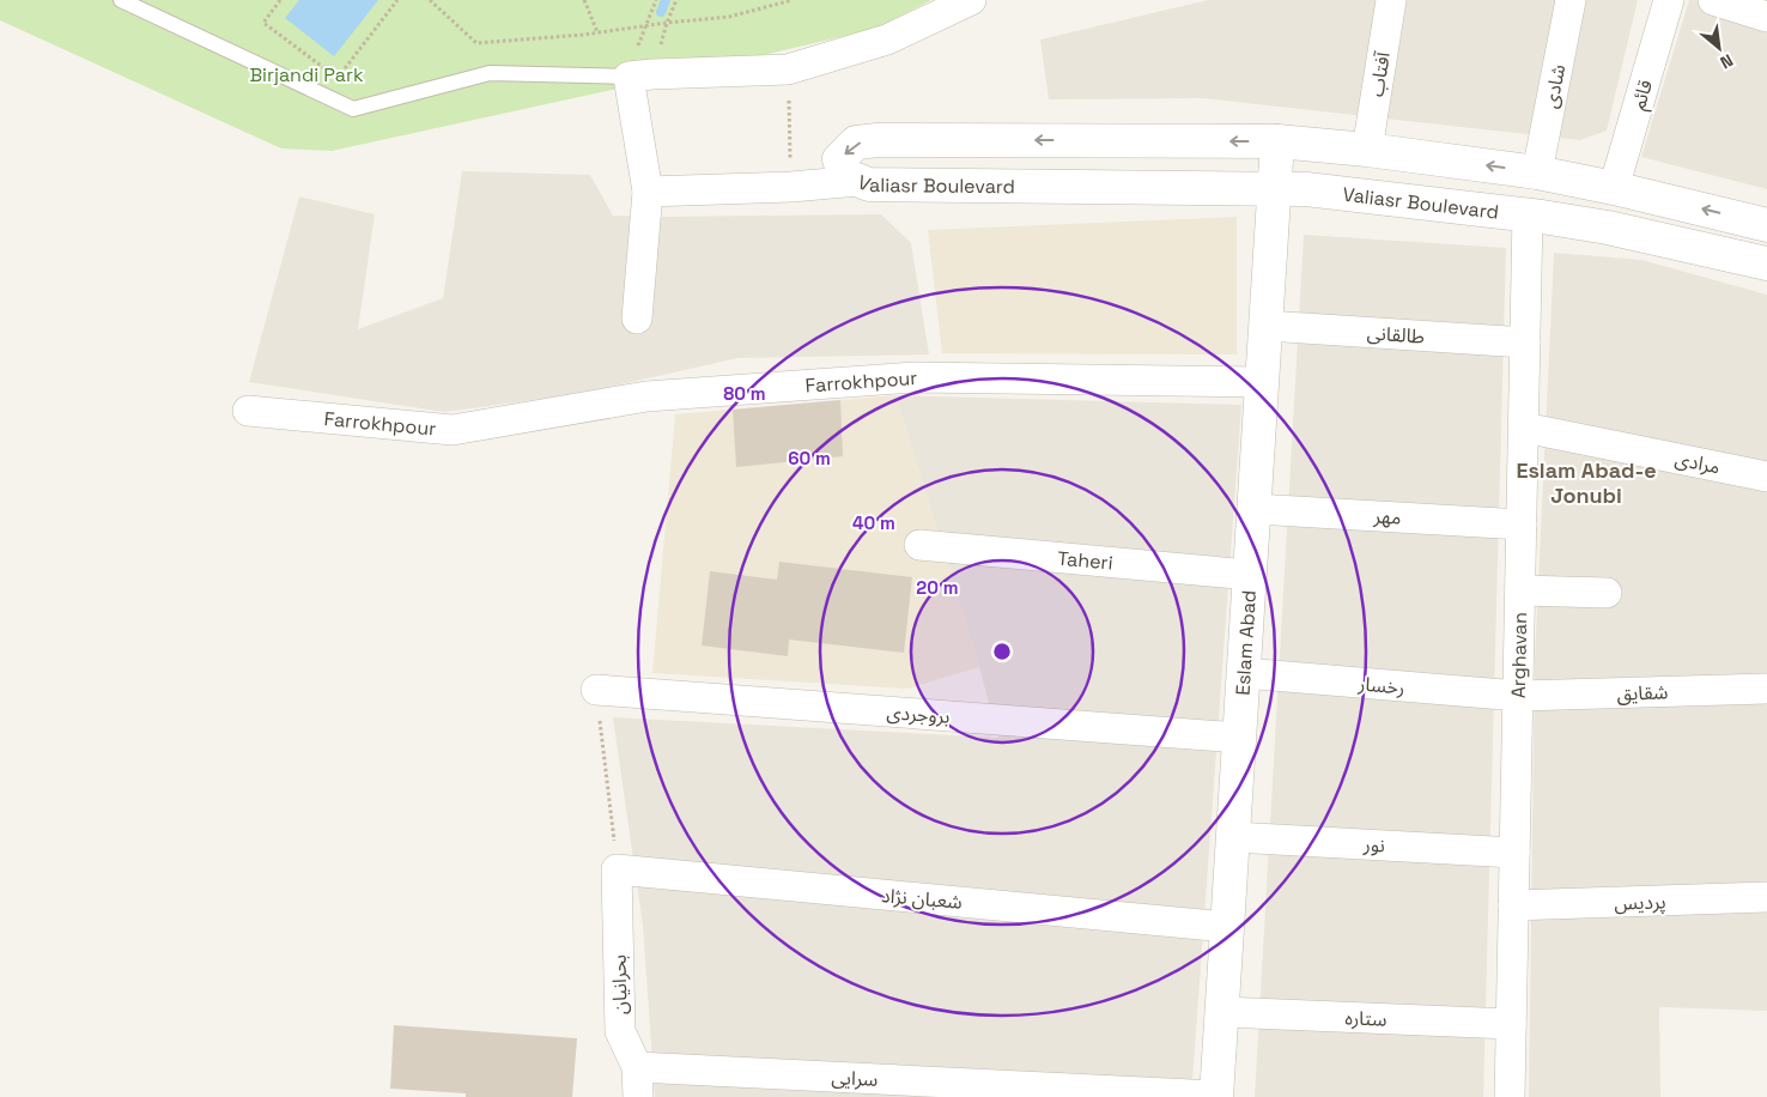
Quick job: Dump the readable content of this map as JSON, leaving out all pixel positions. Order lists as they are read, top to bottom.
{
  "streets": {
    "street": [
      "آفتاب",
      "شادی",
      "قائم",
      "Valiasr Boulevard",
      "طالقانی",
      "Farrokhpour",
      "مرادی",
      "مهر",
      "Taheri",
      "Eslam Abad",
      "Arghavan",
      "رخسار",
      "شقایق",
      "بروجردی",
      "نور",
      "شعبان نژاد",
      "پردیس",
      "بحرانیان",
      "ستاره",
      "سرایی"
    ]
  },
  "crossings": [
    ["آفتاب", "Valiasr Boulevard"],
    ["شادی", "Valiasr Boulevard"],
    ["قائم", "Valiasr Boulevard"],
    ["Valiasr Boulevard", "Eslam Abad"],
    ["Valiasr Boulevard", "Arghavan"],
    ["طالقانی", "Eslam Abad"],
    ["طالقانی", "Arghavan"],
    ["Farrokhpour", "Eslam Abad"],
    ["مرادی", "Arghavan"],
    ["مهر", "Eslam Abad"],
    ["مهر", "Arghavan"],
    ["Taheri", "Eslam Abad"],
    ["Eslam Abad", "رخسار"],
    ["Eslam Abad", "بروجردی"],
    ["Eslam Abad", "نور"],
    ["Eslam Abad", "شعبان نژاد"],
    ["Eslam Abad", "ستاره"],
    ["Eslam Abad", "سرایی"],
    ["Arghavan", "رخسار"],
    ["Arghavan", "شقایق"],
    ["Arghavan", "نور"],
    ["Arghavan", "پردیس"],
    ["Arghavan", "ستاره"],
    ["رخسار", "شقایق"],
    ["شعبان نژاد", "بحرانیان"],
    ["بحرانیان", "سرایی"]
  ],
  "districts": ["Eslam Abad-e Jonubi"],
  "parks": ["Birjandi Park"],
  "north": "bottom right",
  "rings": [
    "80 m",
    "60 m",
    "40 m",
    "20 m"
  ]
}
